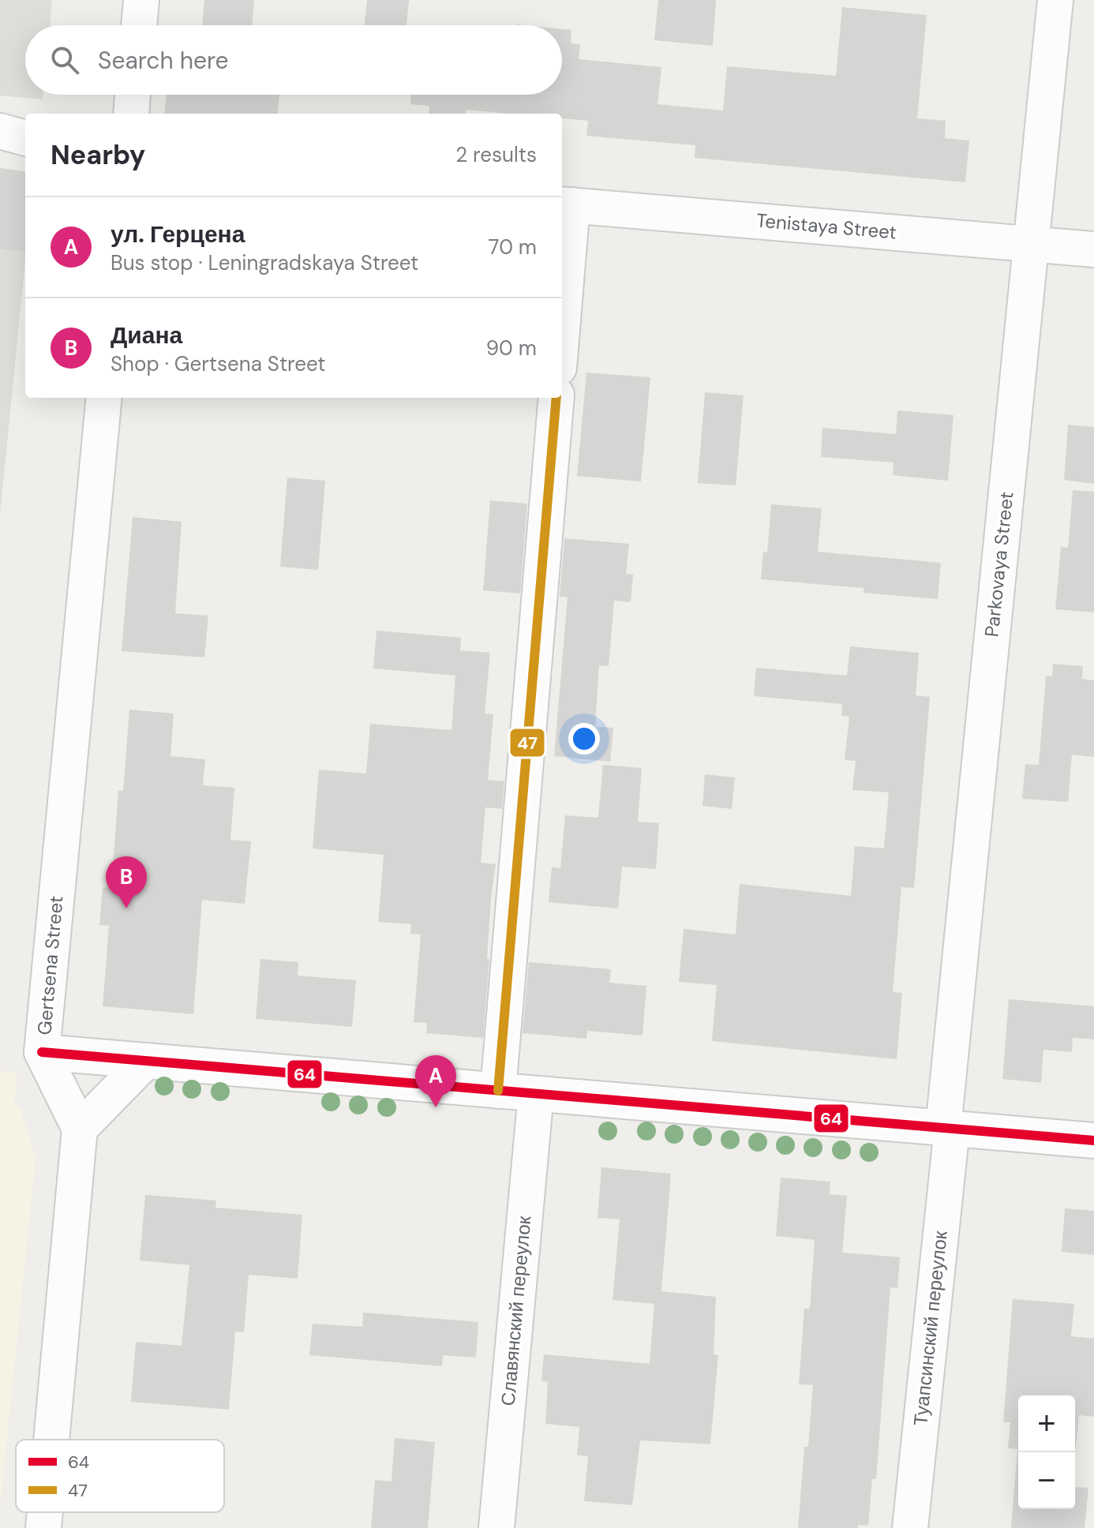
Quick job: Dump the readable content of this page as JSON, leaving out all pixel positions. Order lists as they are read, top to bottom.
{
  "streets": {
    "street": [
      "Tenistaya Street",
      "Parkovaya Street",
      "Gertsena Street",
      "Славянский переулок",
      "Туапсинский переулок"
    ]
  },
  "crossings": [
    ["Tenistaya Street", "Parkovaya Street"],
    ["Parkovaya Street", "Туапсинский переулок"]
  ],
  "lines": ["transit line 47", "transit line 64"],
  "legend": ["64", "47"],
  "page": {
    "search": "Search here",
    "heading": ["Nearby", "2 results"],
    "list": [
      {
        "mark": "A",
        "name": "ул. Герцена",
        "note": "Bus stop · Leningradskaya Street",
        "value": "70 m"
      },
      {
        "mark": "B",
        "name": "Диана",
        "note": "Shop · Gertsena Street",
        "value": "90 m"
      }
    ],
    "pins": ["B", "A"],
    "map_buttons": ["+", "−"]
  }
}
